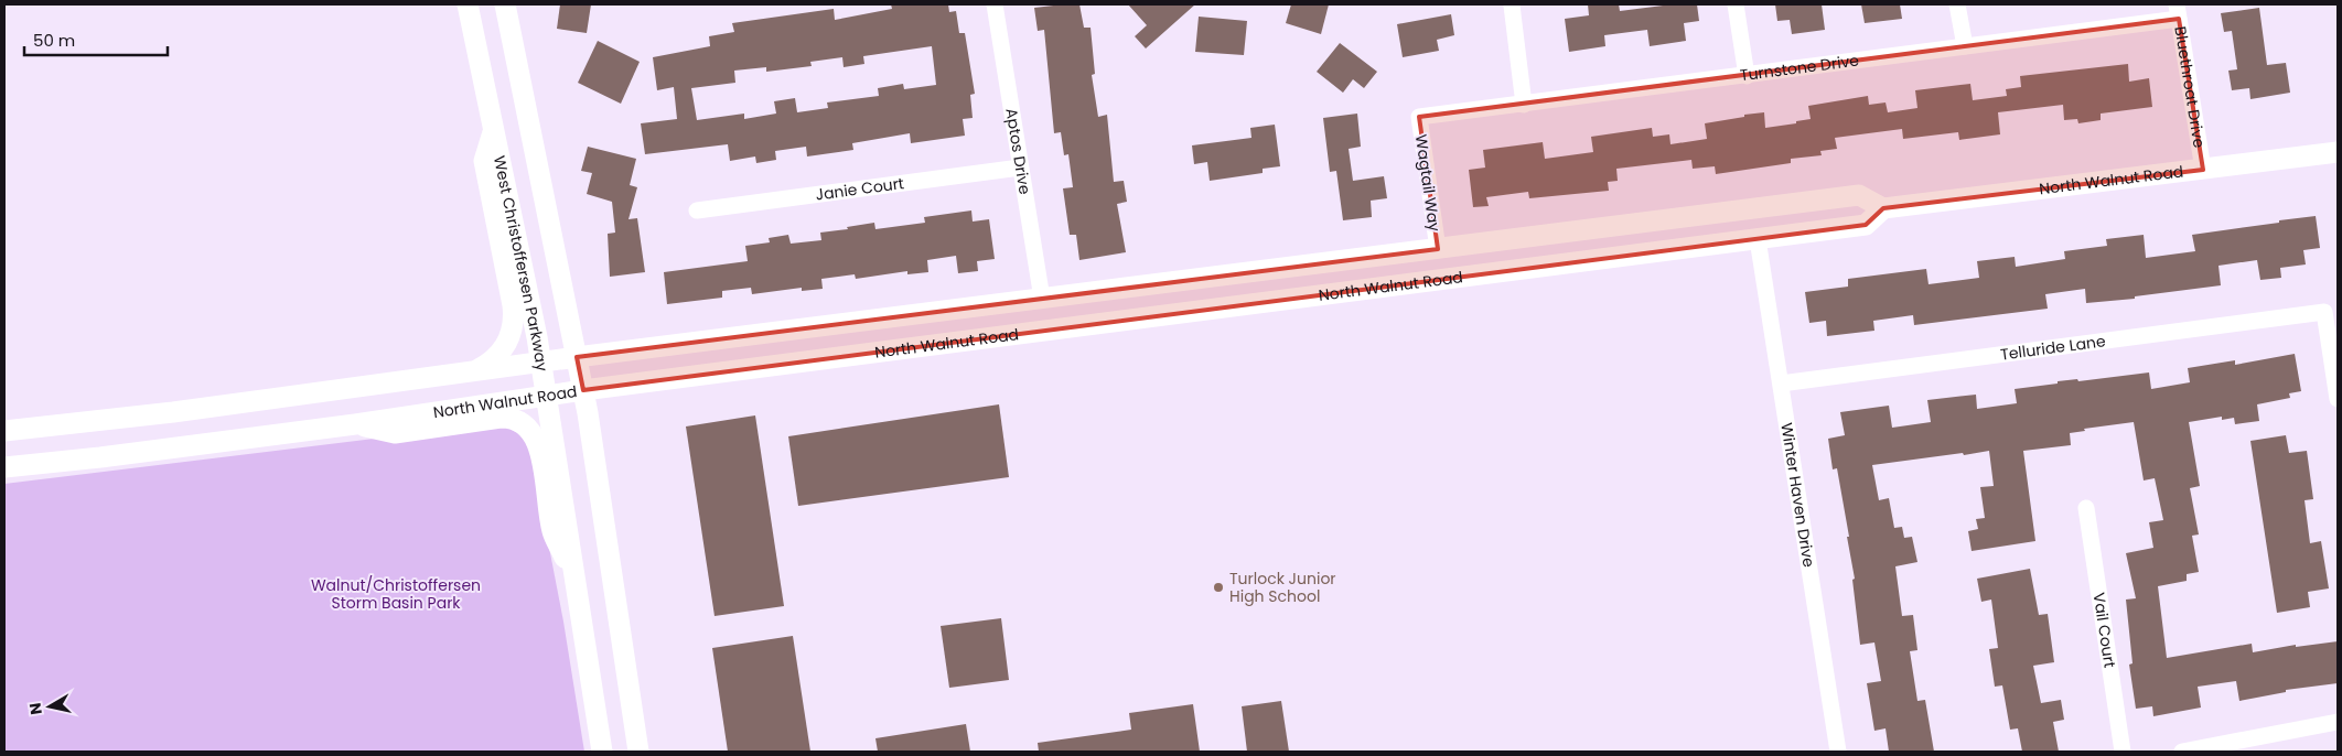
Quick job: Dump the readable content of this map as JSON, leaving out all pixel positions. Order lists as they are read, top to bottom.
{
  "streets": {
    "street": [
      "Turnstone Drive",
      "Bluethroat Drive",
      "Aptos Drive",
      "North Walnut Road",
      "Wagtail Way",
      "Janie Court",
      "West Christoffersen Parkway",
      "Telluride Lane",
      "Winter Haven Drive",
      "Vail Court"
    ]
  },
  "crossings": [
    ["Turnstone Drive", "Bluethroat Drive"],
    ["Turnstone Drive", "Wagtail Way"],
    ["Bluethroat Drive", "North Walnut Road"],
    ["Aptos Drive", "North Walnut Road"],
    ["Aptos Drive", "Janie Court"],
    ["North Walnut Road", "Wagtail Way"],
    ["North Walnut Road", "West Christoffersen Parkway"],
    ["North Walnut Road", "Winter Haven Drive"],
    ["Telluride Lane", "Winter Haven Drive"]
  ],
  "parks": ["Walnut/Christoffersen Storm Basin Park"],
  "places": ["Turlock Junior High School"],
  "scale_bar": "50 m",
  "north": "left"
}
